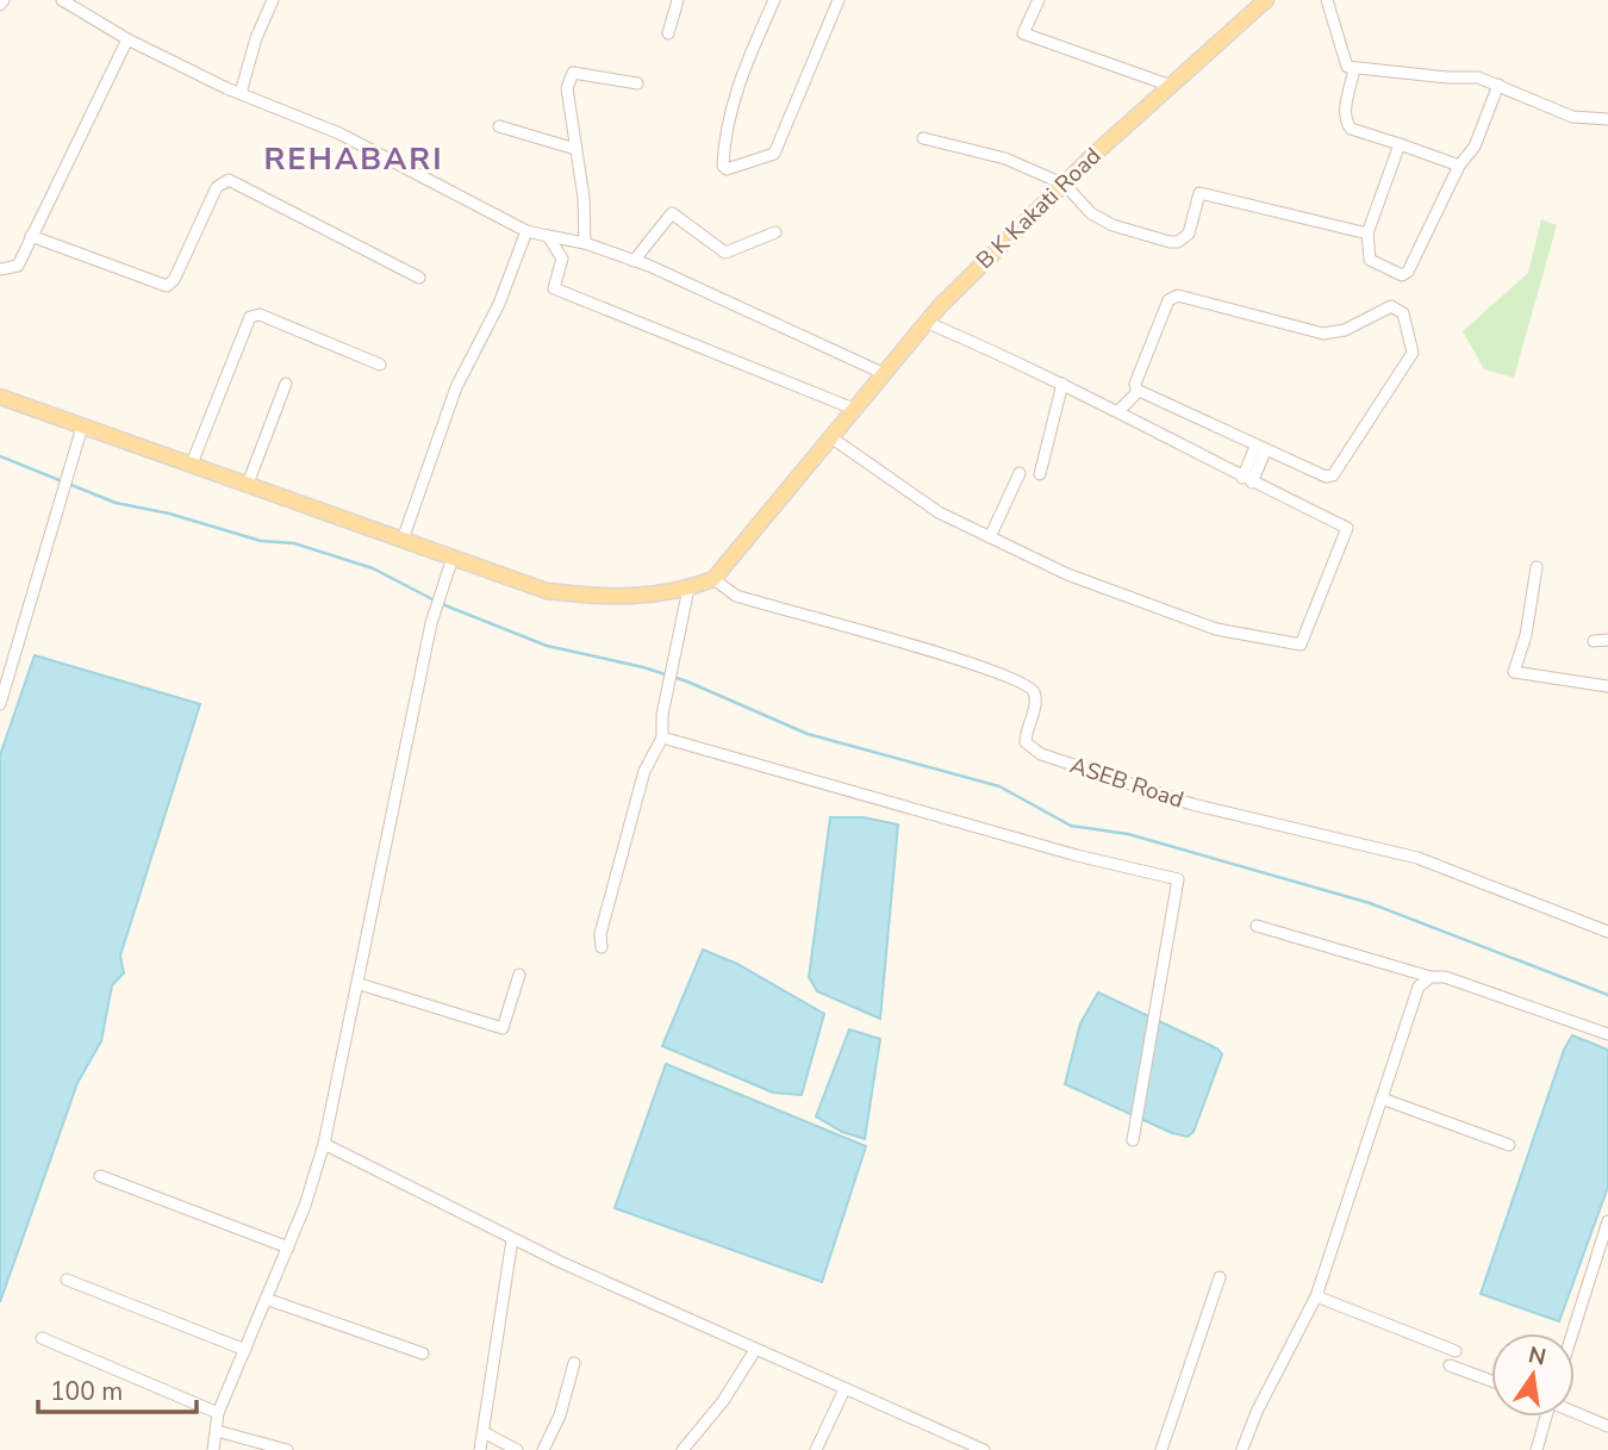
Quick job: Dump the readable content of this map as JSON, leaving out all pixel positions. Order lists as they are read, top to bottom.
{
  "streets": {
    "main road": ["B K Kakati Road"],
    "street": ["ASEB Road"]
  },
  "crossings": [
    ["B K Kakati Road", "ASEB Road"]
  ],
  "districts": ["REHABARI"],
  "scale_bar": "100 m",
  "north": "top"
}
